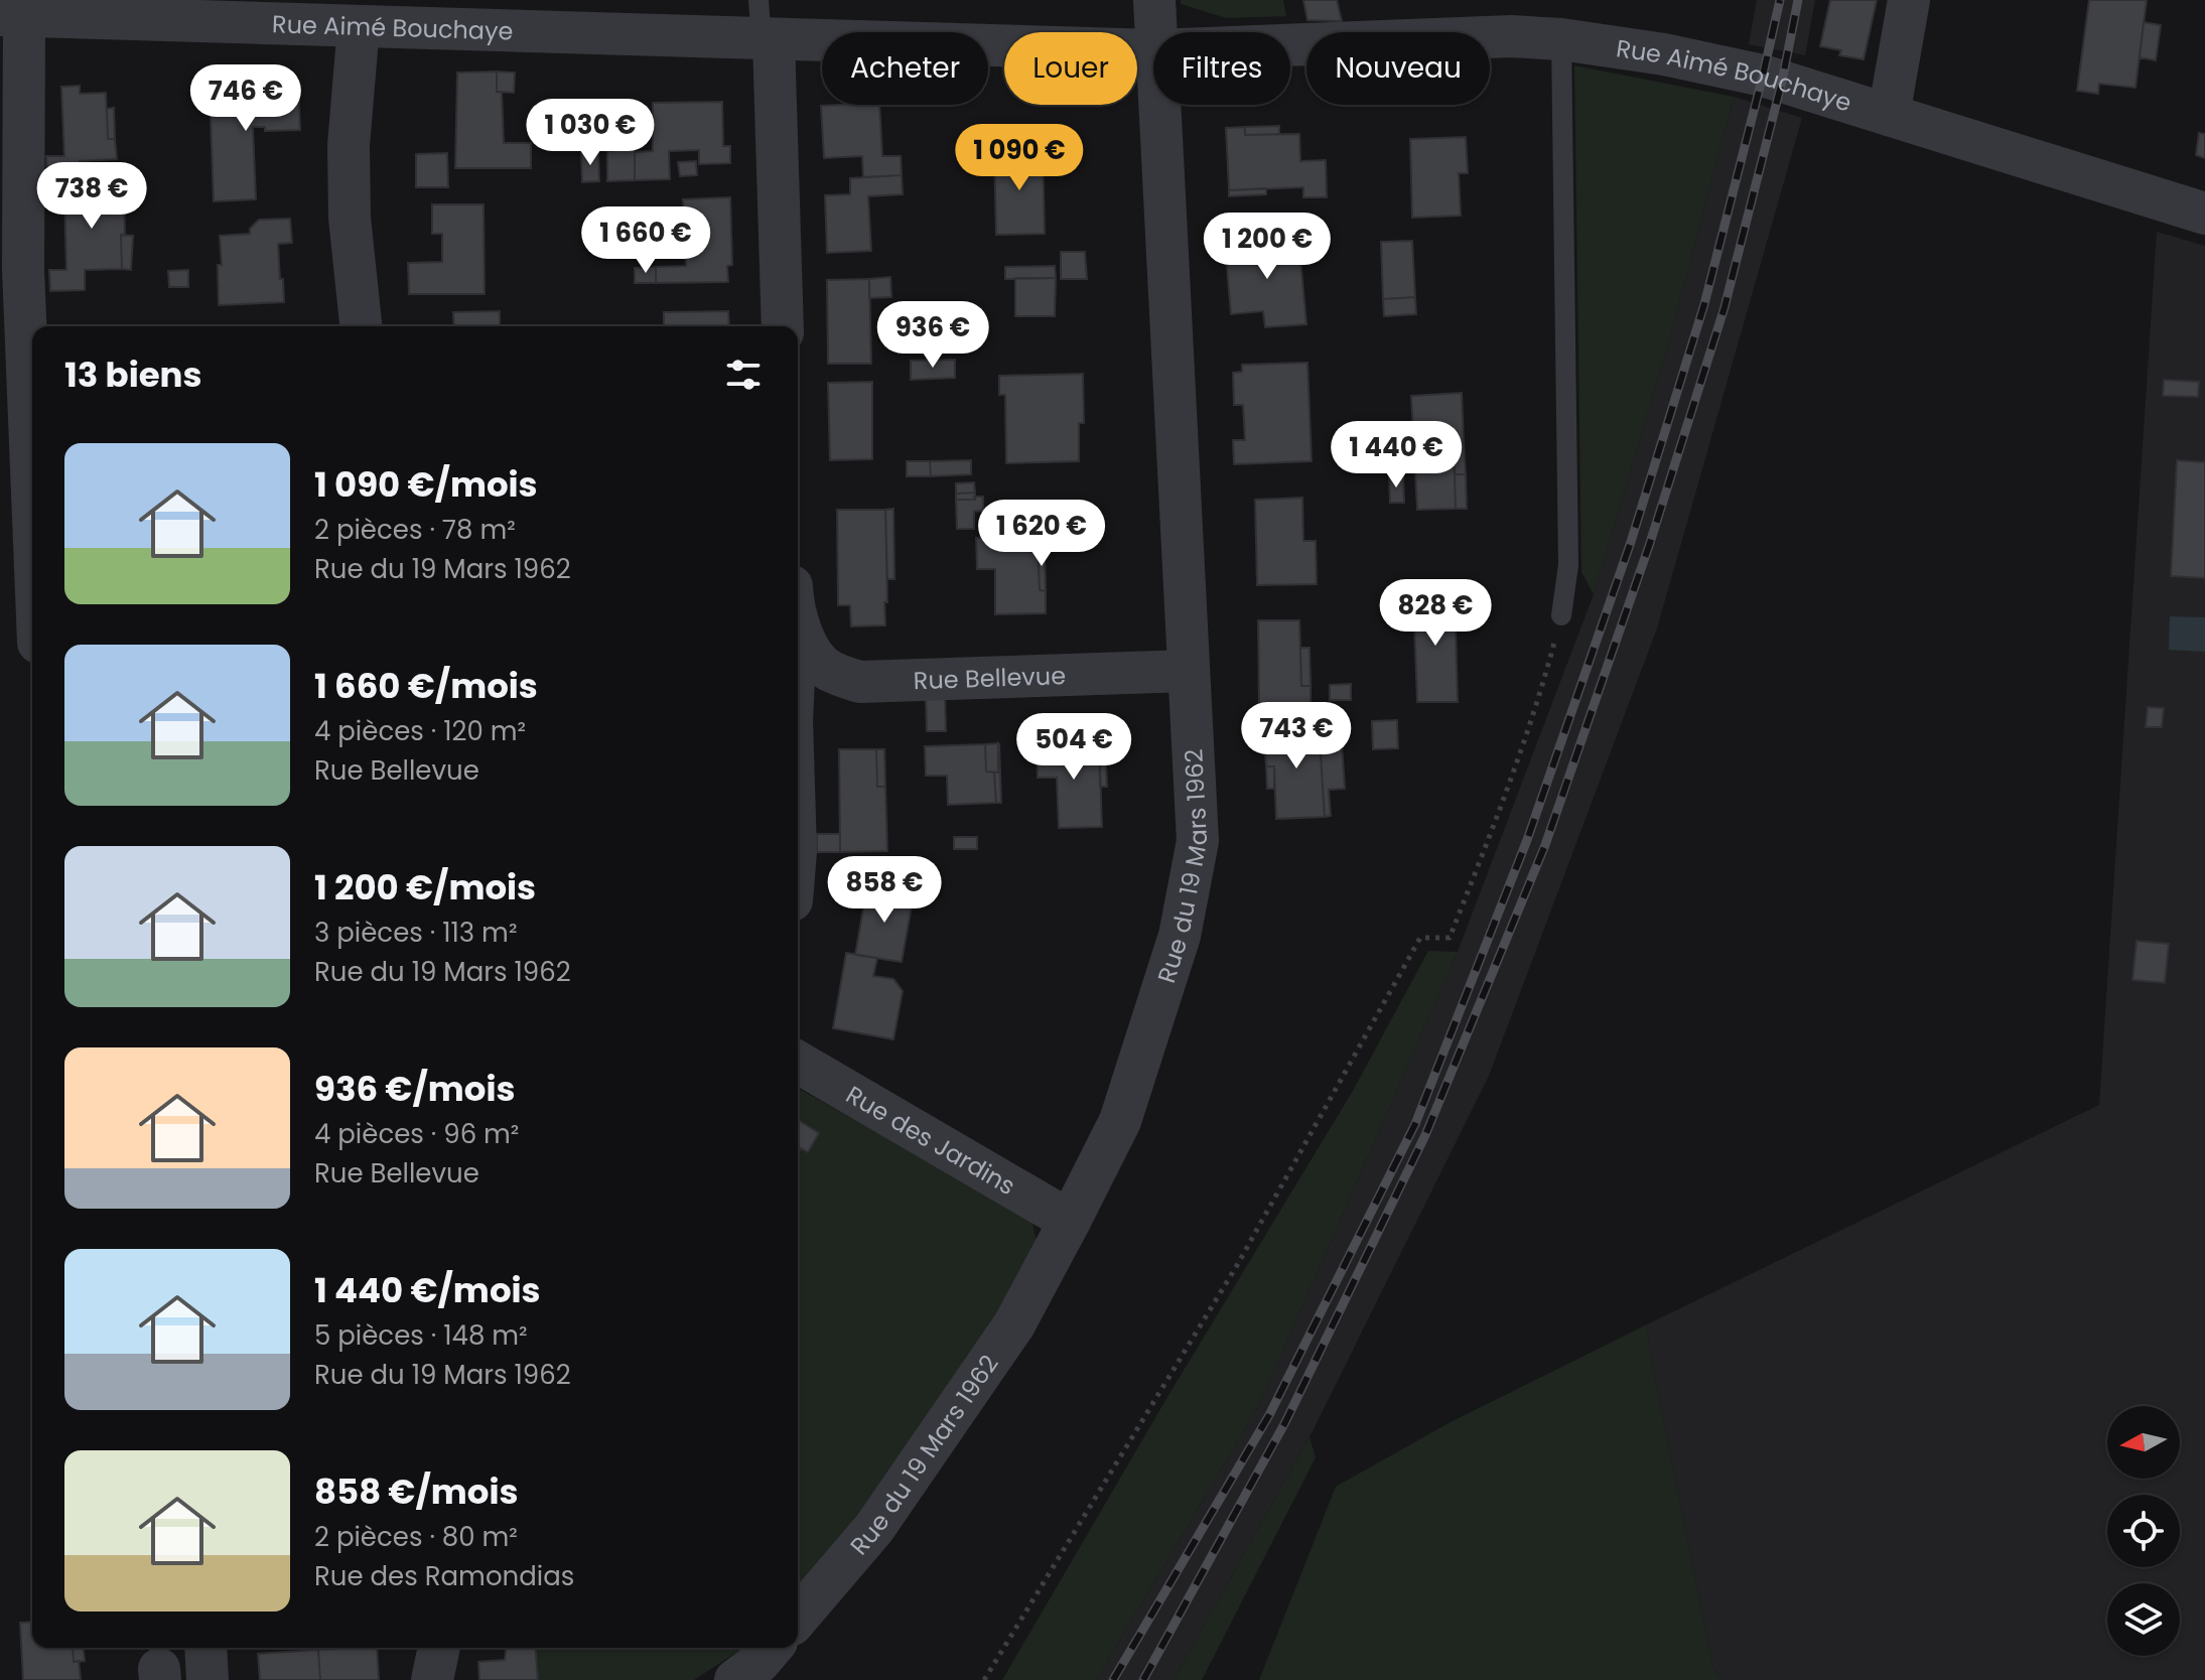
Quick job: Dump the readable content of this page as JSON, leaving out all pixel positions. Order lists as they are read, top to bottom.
{
  "streets": {
    "street": [
      "Rue Aimé Bouchaye",
      "Rue Bellevue",
      "Rue du 19 Mars 1962",
      "Rue des Jardins"
    ]
  },
  "crossings": [
    ["Rue Bellevue", "Rue du 19 Mars 1962"],
    ["Rue du 19 Mars 1962", "Rue des Jardins"]
  ],
  "north": "left",
  "page": {
    "chip": [
      "Acheter",
      "Louer",
      "Filtres",
      "Nouveau"
    ],
    "price": [
      "746 €",
      "1 030 €",
      "1 090 €",
      "738 €",
      "1 660 €",
      "1 200 €",
      "936 €",
      "1 440 €",
      "1 620 €",
      "828 €",
      "743 €",
      "504 €",
      "858 €"
    ],
    "heading": "13 biens",
    "list": [
      {
        "name": "1 090 €/mois",
        "note": "2 pièces · 78 m² · Rue du 19 Mars 1962"
      },
      {
        "name": "1 660 €/mois",
        "note": "4 pièces · 120 m² · Rue Bellevue"
      },
      {
        "name": "1 200 €/mois",
        "note": "3 pièces · 113 m² · Rue du 19 Mars 1962"
      },
      {
        "name": "936 €/mois",
        "note": "4 pièces · 96 m² · Rue Bellevue"
      },
      {
        "name": "1 440 €/mois",
        "note": "5 pièces · 148 m² · Rue du 19 Mars 1962"
      },
      {
        "name": "858 €/mois",
        "note": "2 pièces · 80 m² · Rue des Ramondias"
      }
    ]
  }
}
